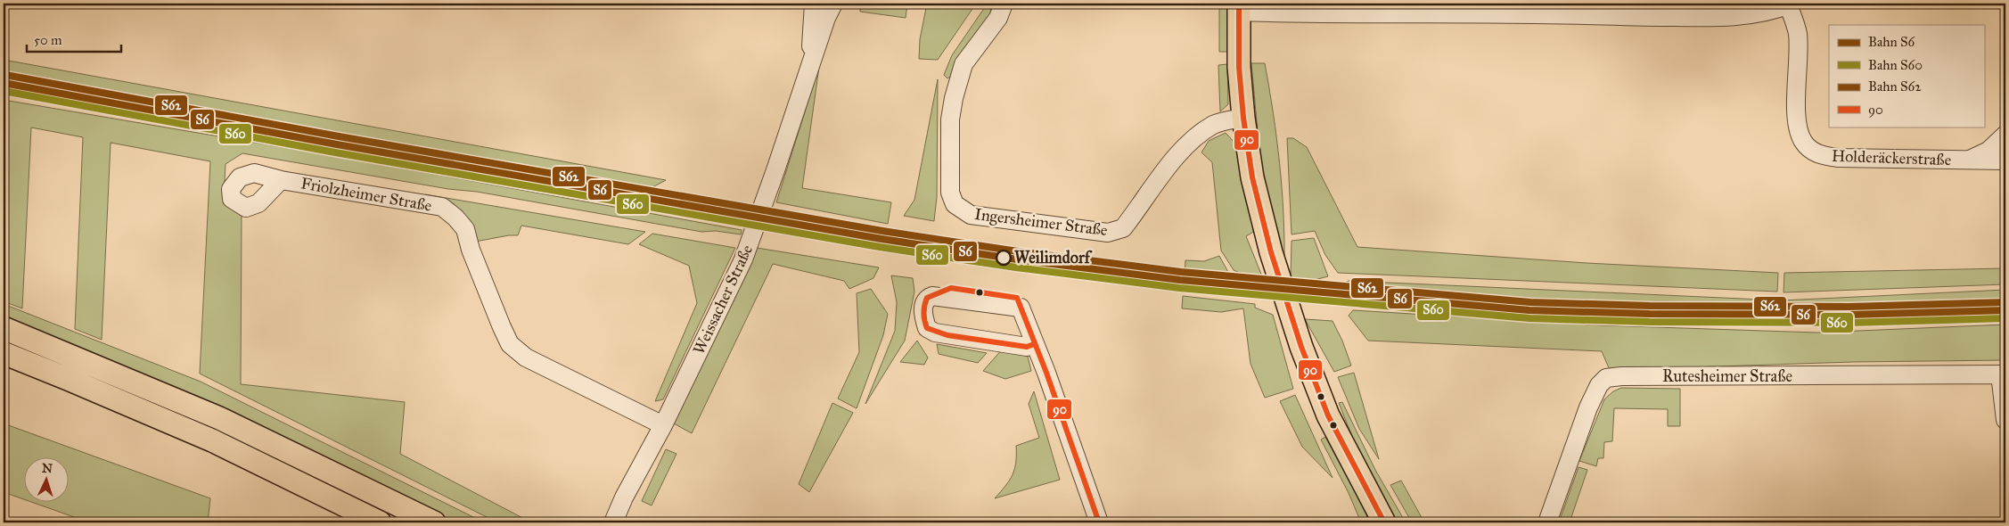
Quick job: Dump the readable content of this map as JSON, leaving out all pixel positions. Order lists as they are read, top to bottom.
{
  "streets": {
    "street": [
      "Holderäckerstraße",
      "Friolzheimer Straße",
      "Ingersheimer Straße",
      "Weissacher Straße",
      "Rutesheimer Straße"
    ]
  },
  "crossings": [
    ["Friolzheimer Straße", "Weissacher Straße"]
  ],
  "places": ["Weilimdorf"],
  "lines": [
    "transit line 90",
    "rail line S62",
    "rail line S6",
    "rail line S60"
  ],
  "legend": [
    "Bahn S6",
    "Bahn S60",
    "Bahn S62",
    "90"
  ],
  "scale_bar": "50 m",
  "north": "top"
}
